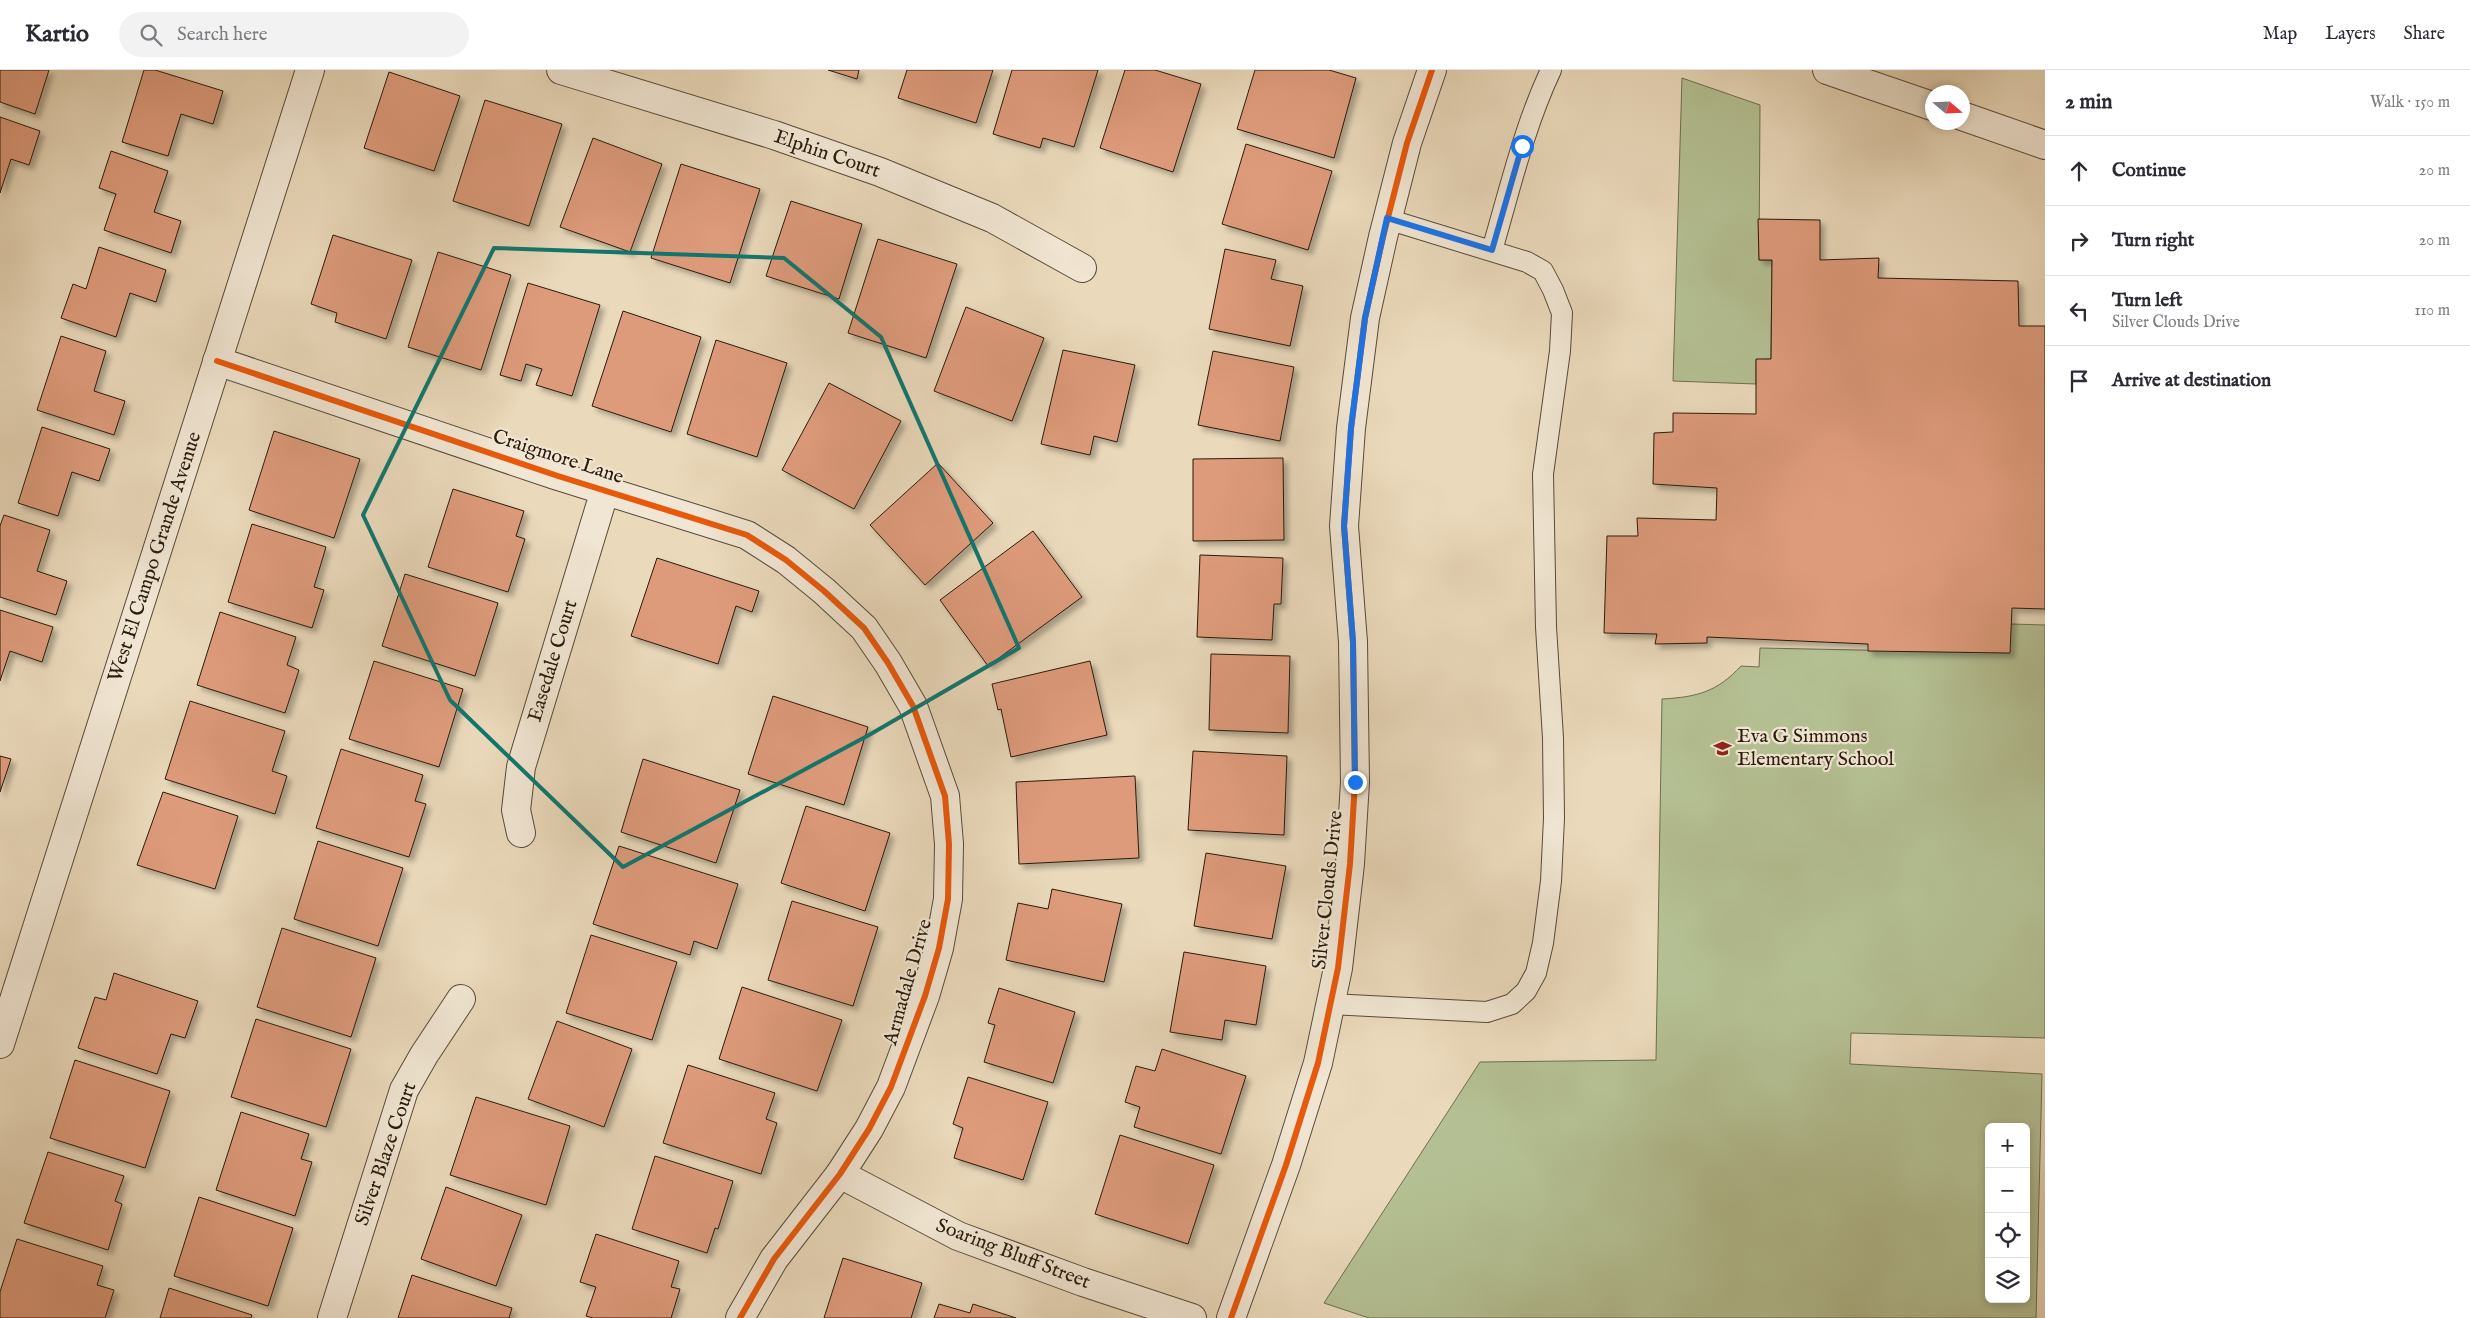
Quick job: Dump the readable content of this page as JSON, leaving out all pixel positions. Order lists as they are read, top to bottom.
{
  "streets": {
    "street": [
      "Elphin Court",
      "Craigmore Lane",
      "West El Campo Grande Avenue",
      "Easedale Court",
      "Silver Clouds Drive",
      "Armadale Drive",
      "Silver Blaze Court",
      "Soaring Bluff Street"
    ]
  },
  "crossings": [
    ["Craigmore Lane", "West El Campo Grande Avenue"],
    ["Craigmore Lane", "Easedale Court"],
    ["Craigmore Lane", "Armadale Drive"],
    ["Armadale Drive", "Soaring Bluff Street"]
  ],
  "places": {
    "school or university": ["Eva G Simmons Elementary School"]
  },
  "north": "right",
  "page": {
    "header": "Kartio",
    "search": "Search here",
    "nav": ["Map", "Layers", "Share"],
    "heading": ["2 min", "Walk · 150 m"],
    "list": [
      ["Continue", "20 m"],
      ["Turn right", "20 m"],
      ["Turn left", "Silver Clouds Drive", "110 m"],
      "Arrive at destination"
    ],
    "map_buttons": ["+", "−"]
  }
}
